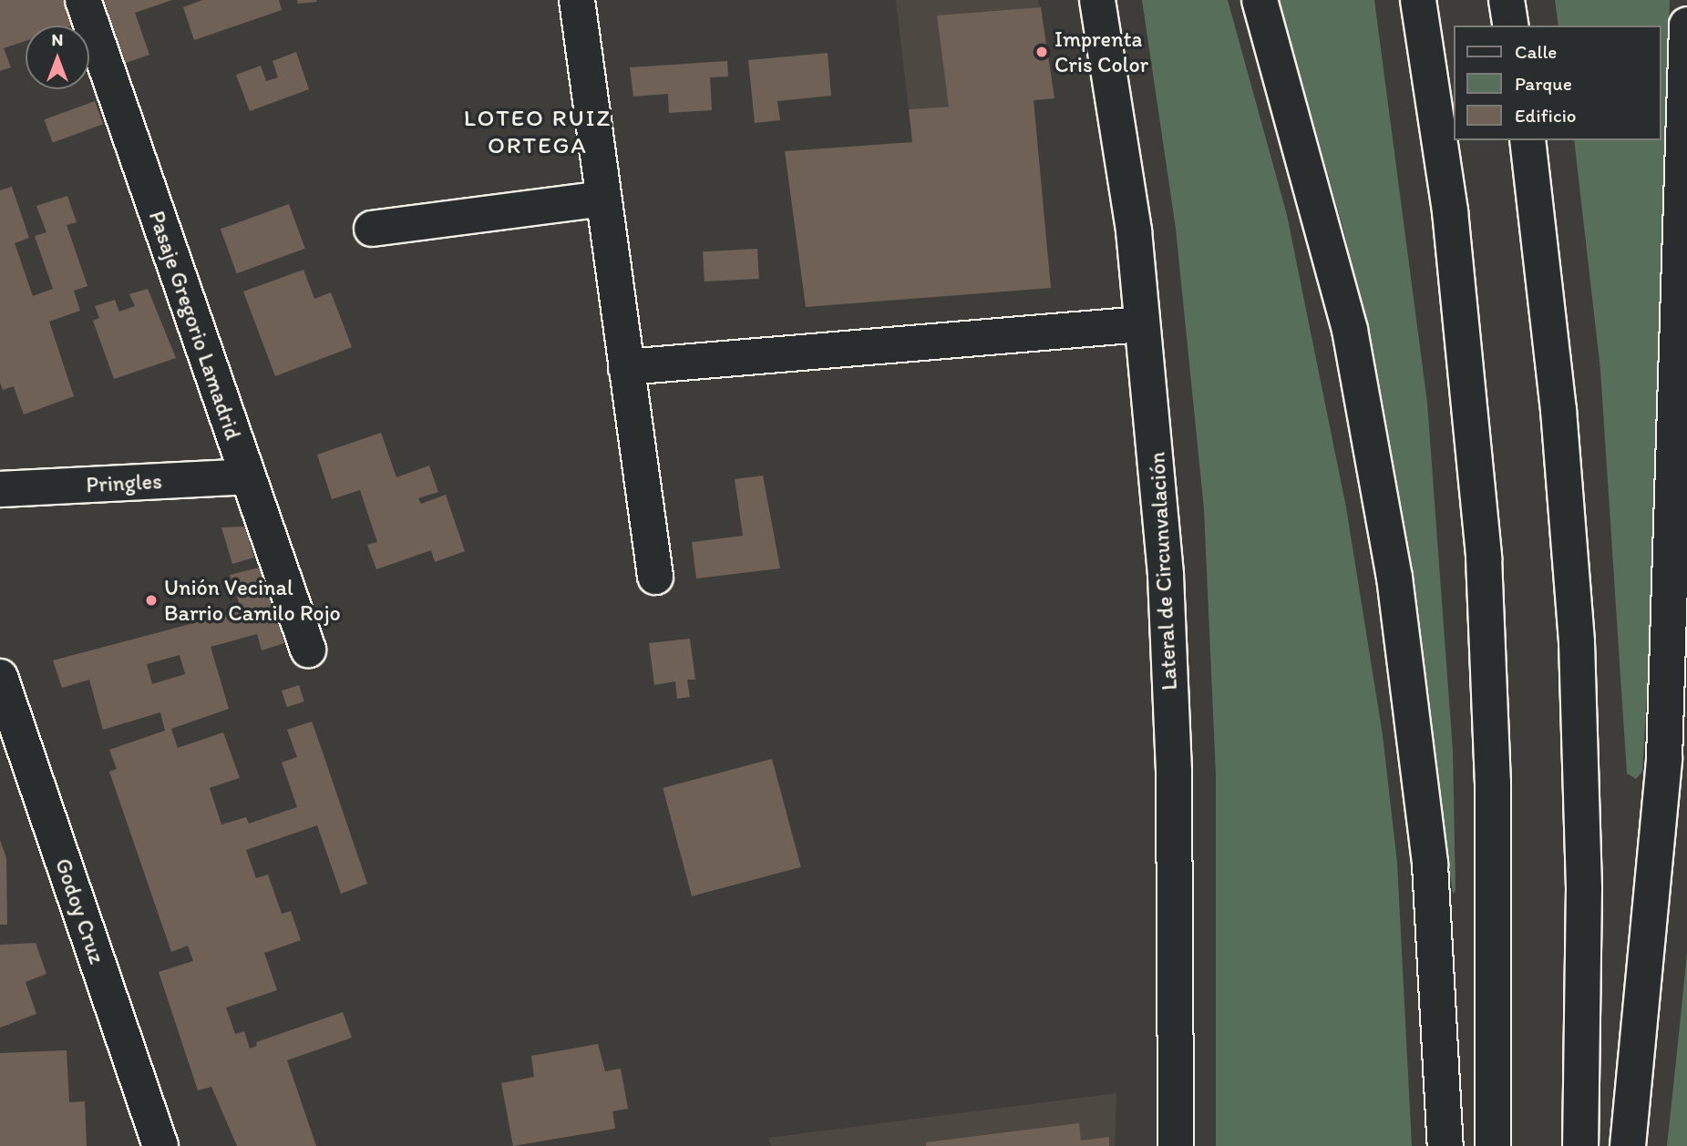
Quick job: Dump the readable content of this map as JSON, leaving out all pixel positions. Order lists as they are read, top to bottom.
{
  "streets": {
    "main road": [
      "Pasaje Gregorio Lamadrid",
      "Pringles",
      "Lateral de Circunvalación",
      "Godoy Cruz"
    ]
  },
  "crossings": [
    ["Pasaje Gregorio Lamadrid", "Pringles"]
  ],
  "districts": ["LOTEO RUIZ ORTEGA"],
  "places": ["Imprenta Cris Color", "Unión Vecinal Barrio Camilo Rojo"],
  "legend": ["Calle", "Parque", "Edificio"],
  "north": "top"
}
